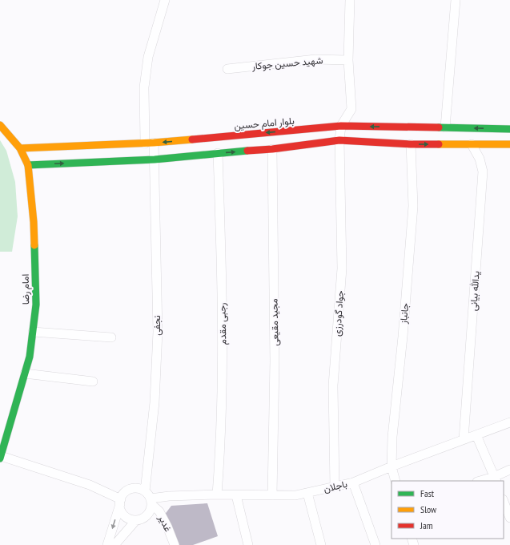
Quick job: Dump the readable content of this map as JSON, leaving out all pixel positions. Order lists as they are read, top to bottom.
{
  "streets": {
    "main road": ["بلوار امام حسین", "امام رضا"],
    "street": [
      "شهید حسین جوکار",
      "یدالله بیانی",
      "جواد گودرزی",
      "جانباز",
      "مجید مقیعی",
      "رجبی مقدم",
      "نجفی",
      "باجلان",
      "غدیر"
    ]
  },
  "crossings": [
    ["بلوار امام حسین", "امام رضا"],
    ["بلوار امام حسین", "جواد گودرزی"],
    ["بلوار امام حسین", "نجفی"],
    ["یدالله بیانی", "باجلان"],
    ["جواد گودرزی", "باجلان"],
    ["جانباز", "باجلان"],
    ["مجید مقیعی", "باجلان"],
    ["رجبی مقدم", "باجلان"],
    ["نجفی", "باجلان"],
    ["نجفی", "غدیر"],
    ["باجلان", "غدیر"]
  ],
  "legend": ["Fast", "Slow", "Jam"]
}
